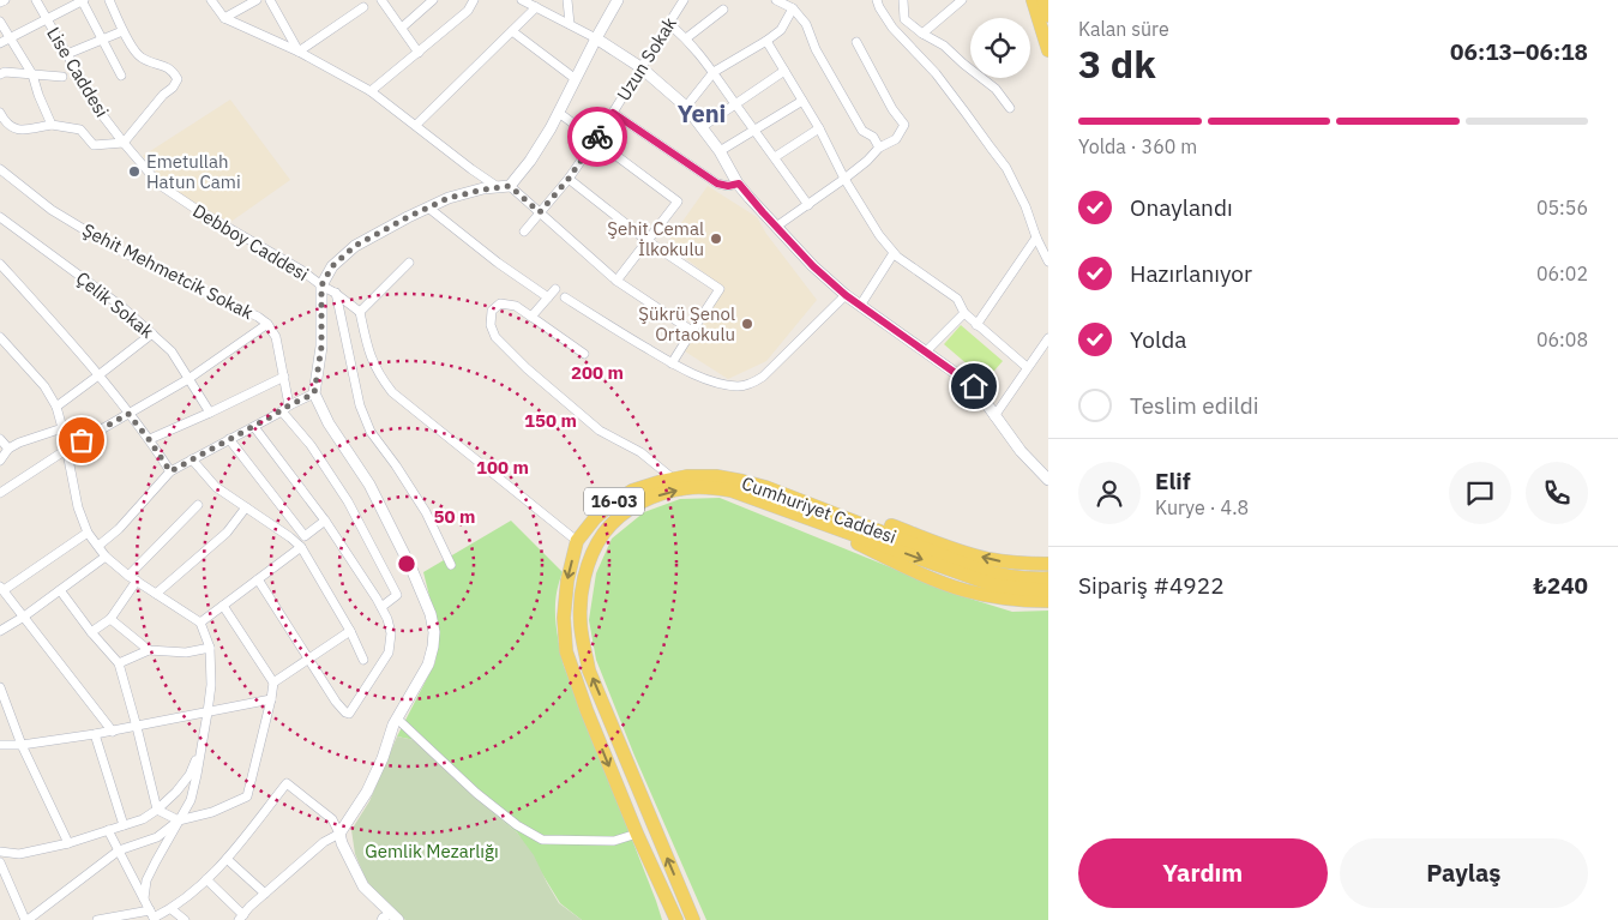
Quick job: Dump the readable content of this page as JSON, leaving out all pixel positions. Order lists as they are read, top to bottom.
{
  "streets": {
    "main road": ["16-03", "Cumhuriyet Caddesi"],
    "street": [
      "Uzun Sokak",
      "Lise Caddesi",
      "Debboy Caddesi",
      "Şehit Mehmetcik Sokak",
      "Çelik Sokak"
    ]
  },
  "crossings": [
    ["Lise Caddesi", "Debboy Caddesi"]
  ],
  "districts": ["Yeni"],
  "parks": ["Gemlik Mezarlığı"],
  "places": ["Emetullah Hatun Cami", "Şehit Cemal İlkokulu", "Şükrü Şenol Ortaokulu"],
  "page": {
    "heading": ["3 dk", "Kalan süre", "06:13–06:18"],
    "panel": [
      "Elif",
      "Kurye · 4.8",
      "Sipariş #4922",
      "₺240"
    ],
    "bar": "Yolda · 360 m",
    "list": [
      ["Onaylandı", "05:56"],
      ["Hazırlanıyor", "06:02"],
      ["Yolda", "06:08"],
      "Teslim edildi"
    ],
    "buttons": ["Yardım", "Paylaş"]
  },
  "rings": [
    "200 m",
    "150 m",
    "100 m",
    "50 m"
  ]
}
